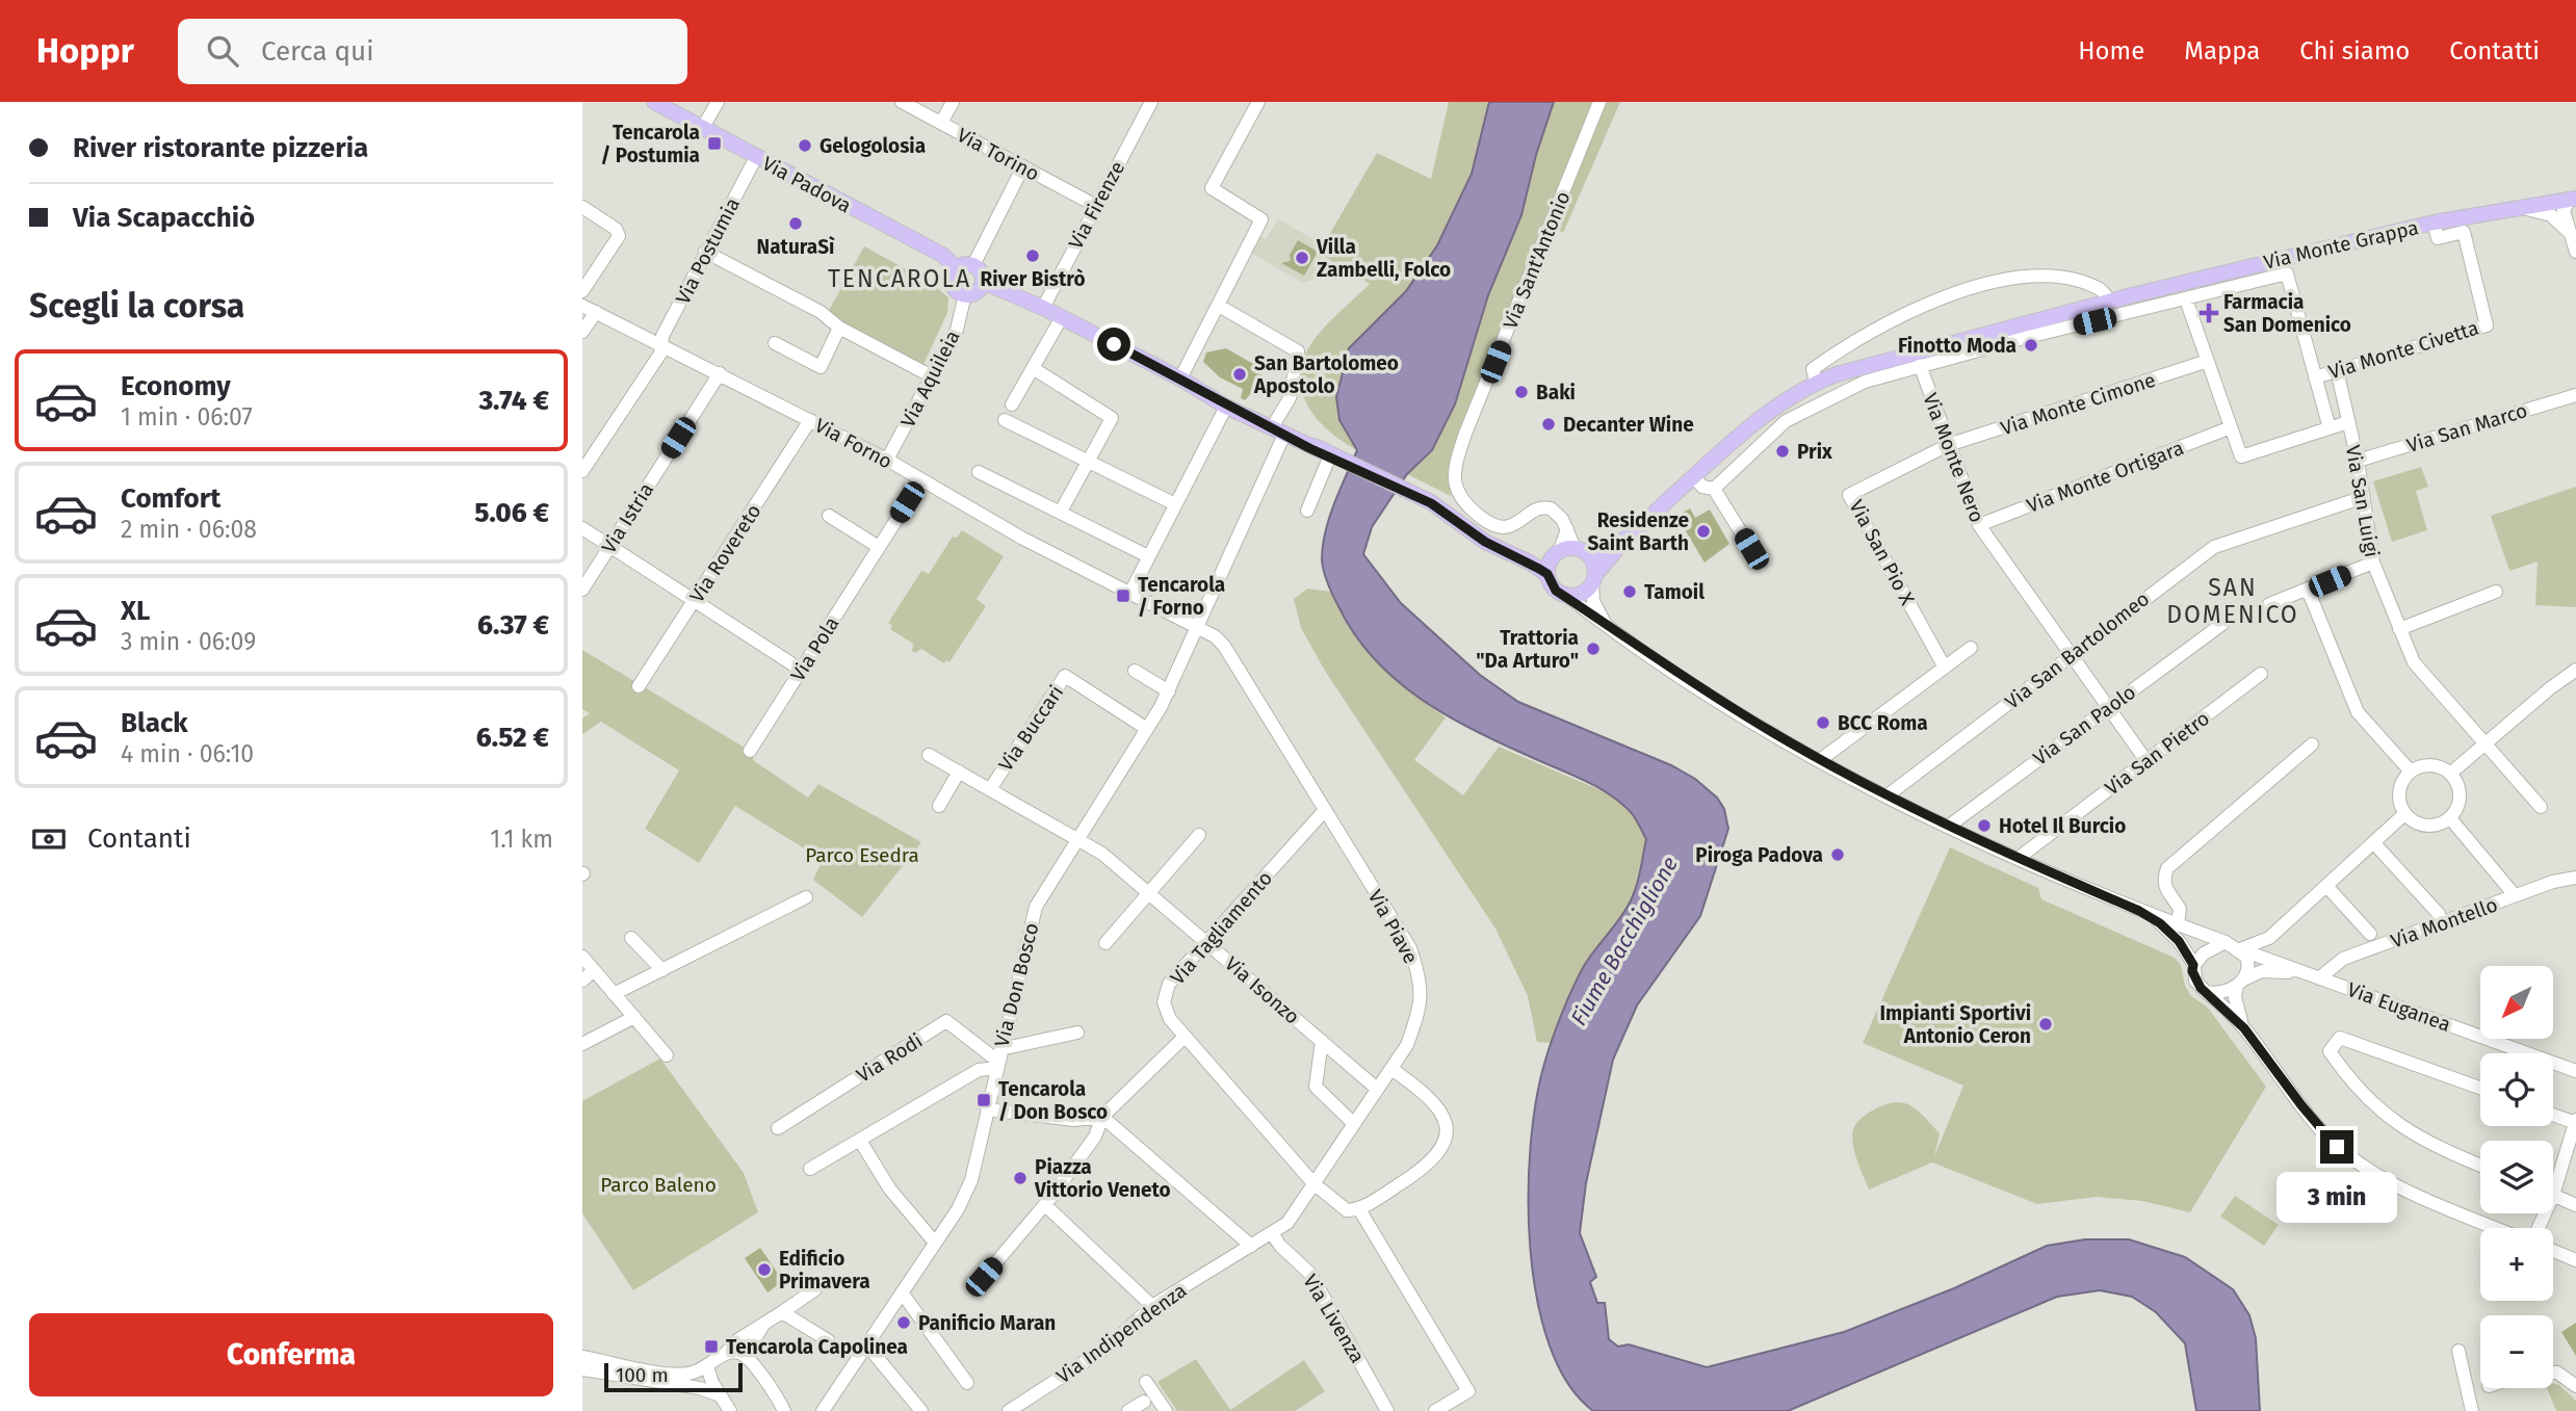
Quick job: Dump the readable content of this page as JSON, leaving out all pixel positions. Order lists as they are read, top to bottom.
{
  "streets": {
    "main road": ["Via Padova", "Via Monte Grappa", "Via Euganea"],
    "street": [
      "Via Torino",
      "Via Firenze",
      "Via Postumia",
      "Via Sant'Antonio",
      "Via Monte Civetta",
      "Via Aquileia",
      "Via Monte Cimone",
      "Via San Marco",
      "Via Forno",
      "Via Monte Nero",
      "Via Monte Ortigara",
      "Via San Luigi",
      "Via Istria",
      "Via San Pio X",
      "Via Rovereto",
      "Via Pola",
      "Via San Bartolomeo",
      "Via San Paolo",
      "Via Buccari",
      "Via San Pietro",
      "Via Montello",
      "Via Piave",
      "Via Tagliamento",
      "Via Don Bosco",
      "Via Isonzo",
      "Via Rodi",
      "Via Livenza",
      "Via Indipendenza"
    ]
  },
  "crossings": [
    ["Via Torino", "Via Firenze"],
    ["Via Padova", "Via Postumia"],
    ["Via Padova", "Via Aquileia"],
    ["Via Monte Grappa", "Via Sant'Antonio"],
    ["Via Monte Grappa", "Via Monte Civetta"],
    ["Via Monte Grappa", "Via Euganea"],
    ["Via Postumia", "Via Forno"],
    ["Via Sant'Antonio", "Via Euganea"],
    ["Via Monte Civetta", "Via San Luigi"],
    ["Via Aquileia", "Via Forno"],
    ["Via Monte Cimone", "Via Monte Nero"],
    ["Via Monte Cimone", "Via San Pio X"],
    ["Via San Marco", "Via San Luigi"],
    ["Via Forno", "Via Istria"],
    ["Via Forno", "Via Rovereto"],
    ["Via Forno", "Via Pola"],
    ["Via Forno", "Via Piave"],
    ["Via Forno", "Via Don Bosco"],
    ["Via Monte Nero", "Via Monte Ortigara"],
    ["Via Monte Nero", "Via San Pio X"],
    ["Via Monte Nero", "Via San Bartolomeo"],
    ["Via Monte Nero", "Via San Paolo"],
    ["Via Monte Nero", "Via San Pietro"],
    ["Via San Luigi", "Via San Bartolomeo"],
    ["Via San Bartolomeo", "Via Euganea"],
    ["Via San Paolo", "Via Euganea"],
    ["Via Buccari", "Via Don Bosco"],
    ["Via Buccari", "Via Isonzo"],
    ["Via San Pietro", "Via Euganea"],
    ["Via Montello", "Via Euganea"],
    ["Via Piave", "Via Tagliamento"],
    ["Via Piave", "Via Don Bosco"],
    ["Via Piave", "Via Isonzo"],
    ["Via Piave", "Via Livenza"],
    ["Via Piave", "Via Indipendenza"],
    ["Via Tagliamento", "Via Isonzo"],
    ["Via Don Bosco", "Via Isonzo"],
    ["Via Don Bosco", "Via Rodi"],
    ["Via Livenza", "Via Indipendenza"]
  ],
  "districts": ["TENCAROLA", "SAN DOMENICO"],
  "water": ["Fiume Bacchiglione"],
  "parks": ["Parco Esedra", "Parco Baleno"],
  "places": {
    "transit": [
      "Tencarola / Postumia",
      "Tencarola / Forno",
      "Tencarola / Don Bosco",
      "Tencarola Capolinea"
    ],
    "other": [
      "Gelogolosia",
      "NaturaSì",
      "River Bistrò",
      "Villa Zambelli, Folco",
      "Finotto Moda",
      "San Bartolomeo Apostolo",
      "Baki",
      "Decanter Wine",
      "Prix",
      "Residenze Saint Barth",
      "Tamoil",
      "Trattoria \"Da Arturo\"",
      "BCC Roma",
      "Hotel Il Burcio",
      "Piroga Padova",
      "Impianti Sportivi Antonio Ceron",
      "Piazza Vittorio Veneto",
      "Edificio Primavera",
      "Panificio Maran"
    ],
    "health": ["Farmacia San Domenico"]
  },
  "scale_bar": "100 m",
  "north": "bottom left",
  "page": {
    "header": "Hoppr",
    "search": "Cerca qui",
    "nav": [
      "Home",
      "Mappa",
      "Chi siamo",
      "Contatti"
    ],
    "banner": ["River ristorante pizzeria", "Via Scapacchiò"],
    "heading": "Scegli la corsa",
    "list": [
      {
        "name": "Economy",
        "note": "1 min · 06:07",
        "value": "3.74 €"
      },
      {
        "name": "Comfort",
        "note": "2 min · 06:08",
        "value": "5.06 €"
      },
      {
        "name": "XL",
        "note": "3 min · 06:09",
        "value": "6.37 €"
      },
      {
        "name": "Black",
        "note": "4 min · 06:10",
        "value": "6.52 €"
      }
    ],
    "pay": ["Contanti", "1.1 km"],
    "map_buttons": ["+", "−"],
    "bubble": "3 min",
    "buttons": "Conferma",
    "scale": "100 m"
  }
}
